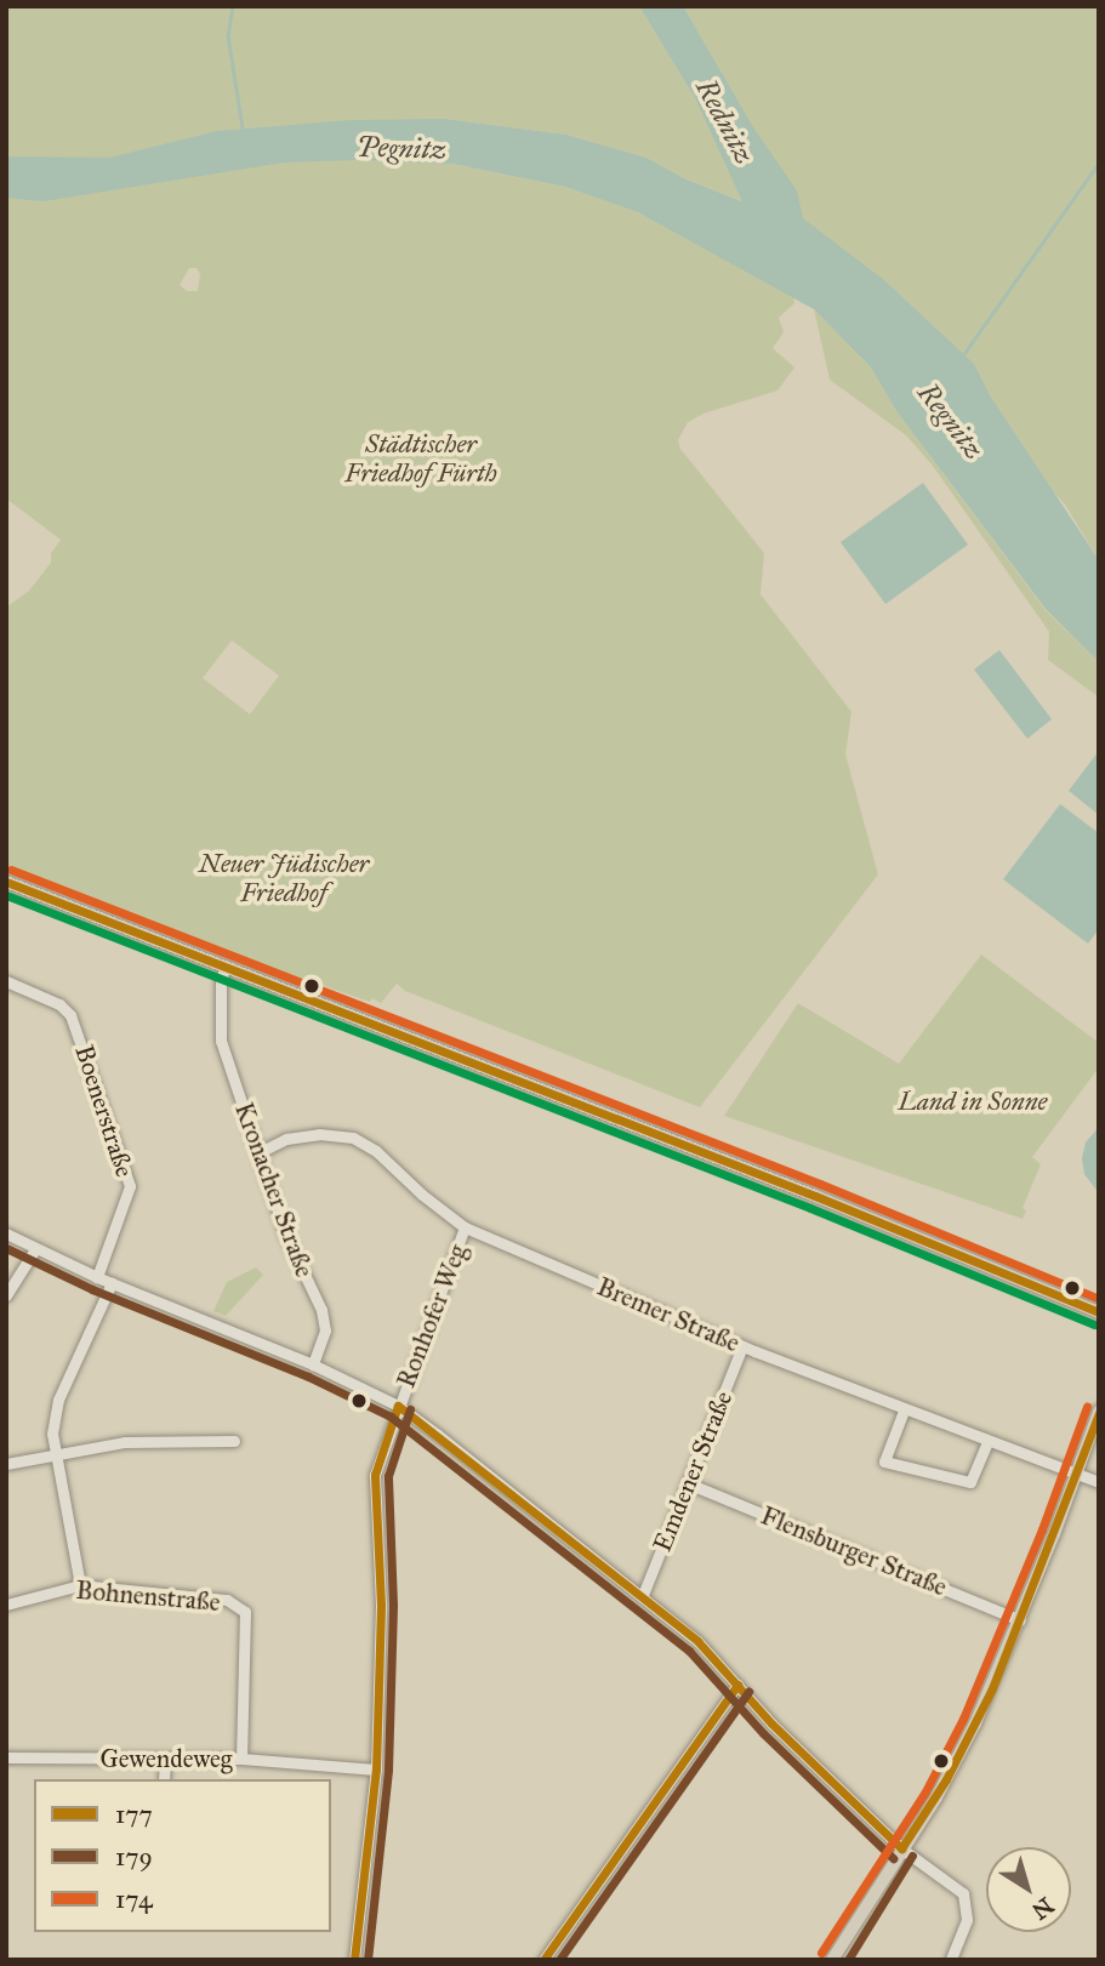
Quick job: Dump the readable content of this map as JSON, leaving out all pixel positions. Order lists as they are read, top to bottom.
{
  "streets": {
    "street": [
      "Boenerstraße",
      "Kronacher Straße",
      "Bremer Straße",
      "Ronhofer Weg",
      "Emdener Straße",
      "Flensburger Straße",
      "Bohnenstraße",
      "Gewendeweg"
    ]
  },
  "crossings": [
    ["Kronacher Straße", "Bremer Straße"],
    ["Bremer Straße", "Ronhofer Weg"],
    ["Bremer Straße", "Emdener Straße"],
    ["Ronhofer Weg", "Gewendeweg"],
    ["Emdener Straße", "Flensburger Straße"],
    ["Bohnenstraße", "Gewendeweg"]
  ],
  "water": ["Rednitz", "Pegnitz", "Regnitz"],
  "parks": ["Städtischer Friedhof Fürth", "Neuer Jüdischer Friedhof", "Land in Sonne"],
  "lines": ["transit line 174", "transit line 177", "transit line 179"],
  "legend": ["177", "179", "174"],
  "north": "bottom right"
}
